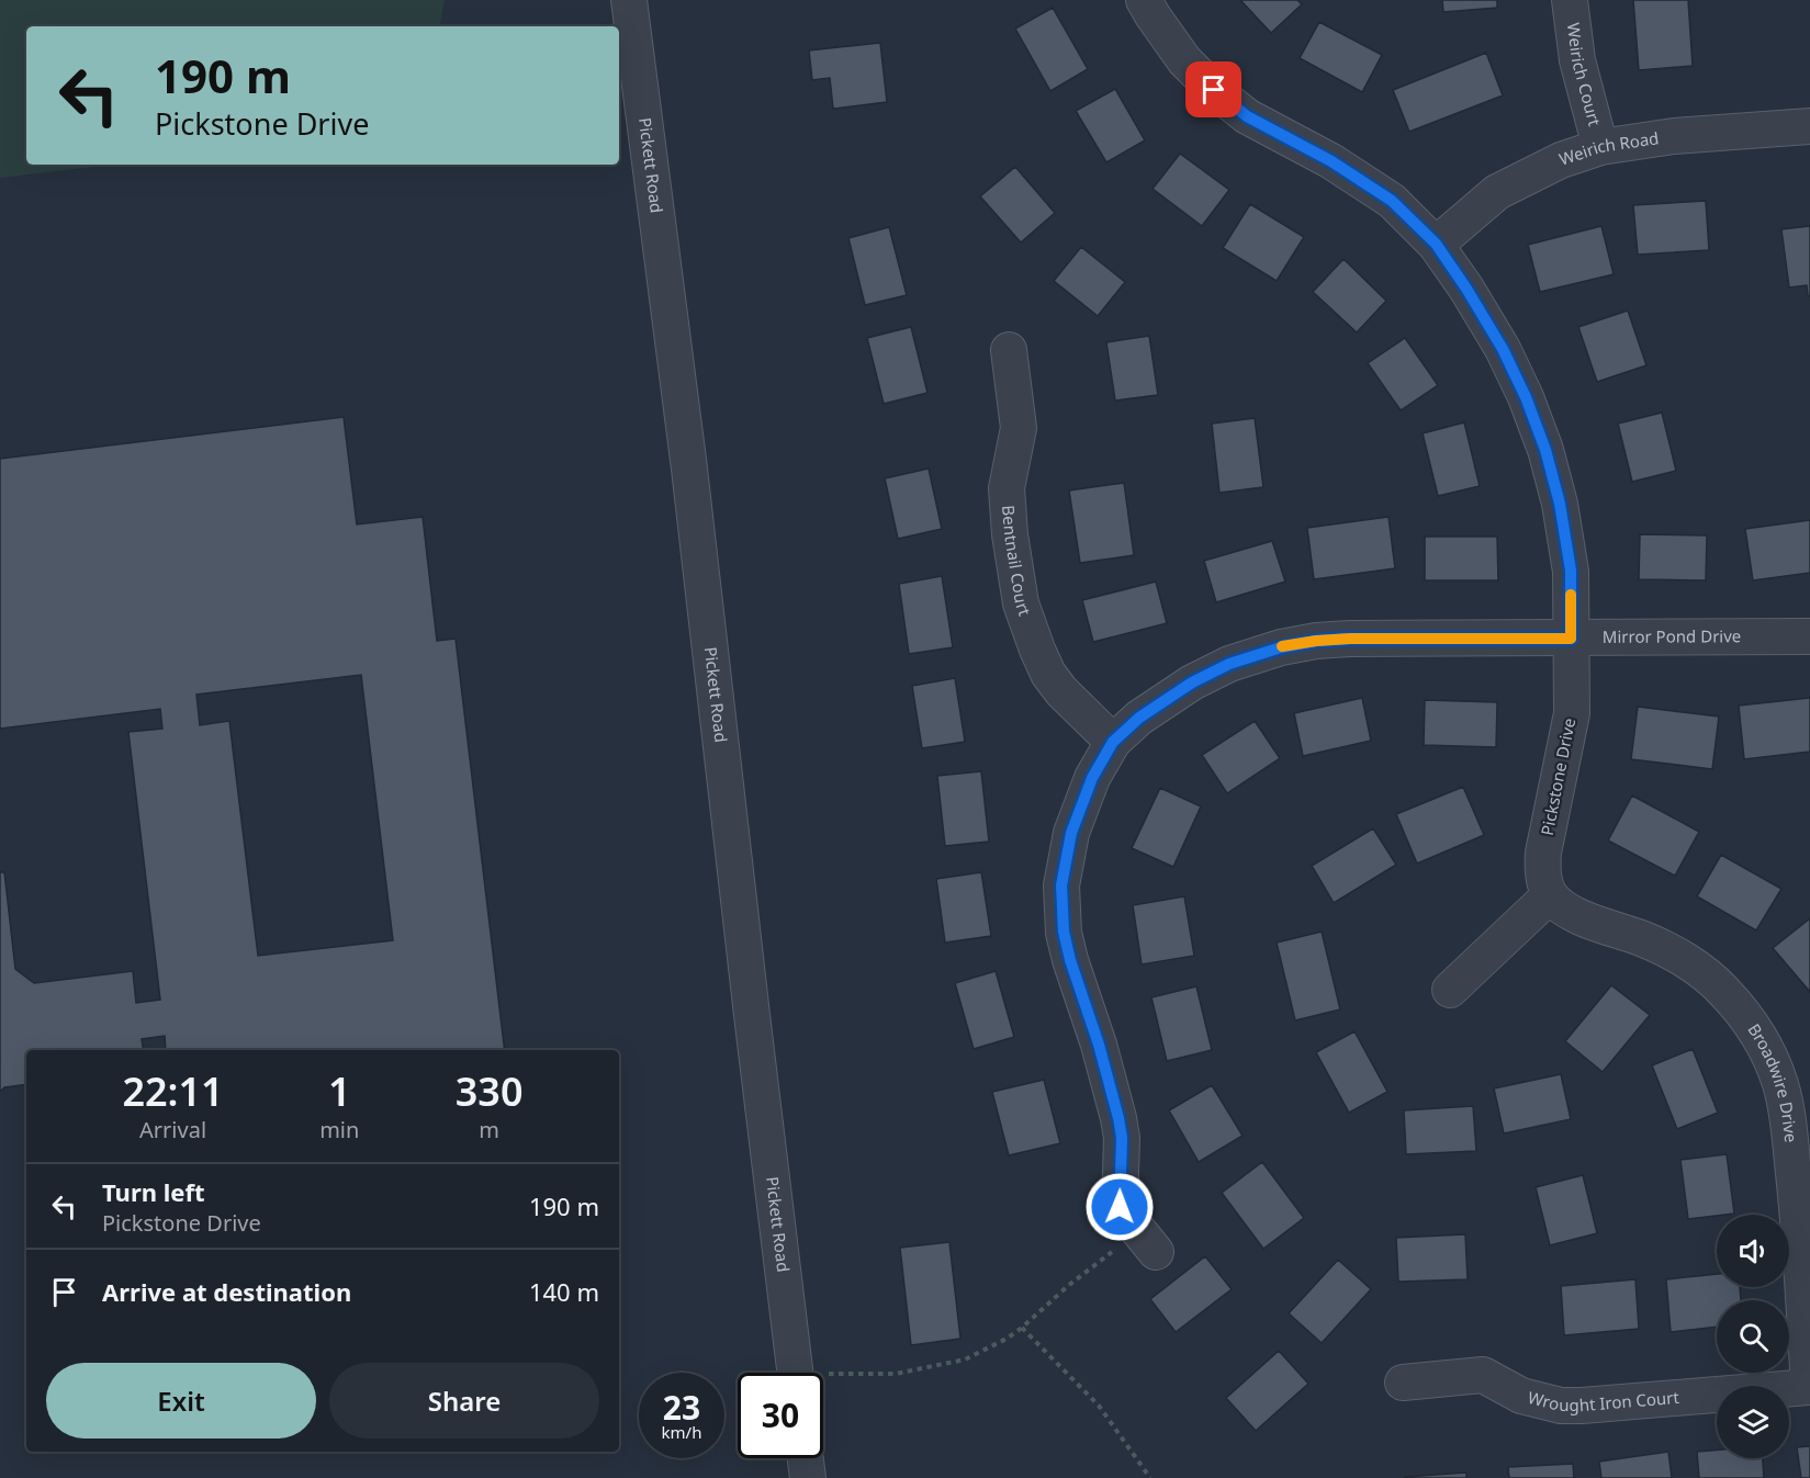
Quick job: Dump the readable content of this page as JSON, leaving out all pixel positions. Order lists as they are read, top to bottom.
{
  "streets": {
    "street": [
      "Weirich Court",
      "Weirich Road",
      "Pickett Road",
      "Bentnail Court",
      "Mirror Pond Drive",
      "Pickstone Drive",
      "Broadwire Drive",
      "Wrought Iron Court"
    ]
  },
  "crossings": [
    ["Weirich Court", "Weirich Road"],
    ["Weirich Road", "Pickstone Drive"],
    ["Bentnail Court", "Mirror Pond Drive"],
    ["Mirror Pond Drive", "Pickstone Drive"],
    ["Pickstone Drive", "Broadwire Drive"],
    ["Broadwire Drive", "Wrought Iron Court"]
  ],
  "page": {
    "turn": ["190 m", "Pickstone Drive"],
    "eta": [
      "22:11",
      "Arrival",
      "1",
      "min",
      "330",
      "m"
    ],
    "list": [
      {
        "name": "Turn left",
        "note": "Pickstone Drive",
        "value": "190 m"
      },
      {
        "name": "Arrive at destination",
        "value": "140 m"
      }
    ],
    "buttons": ["Exit", "Share"],
    "speed": "23 km/h",
    "limit": "30"
  }
}
